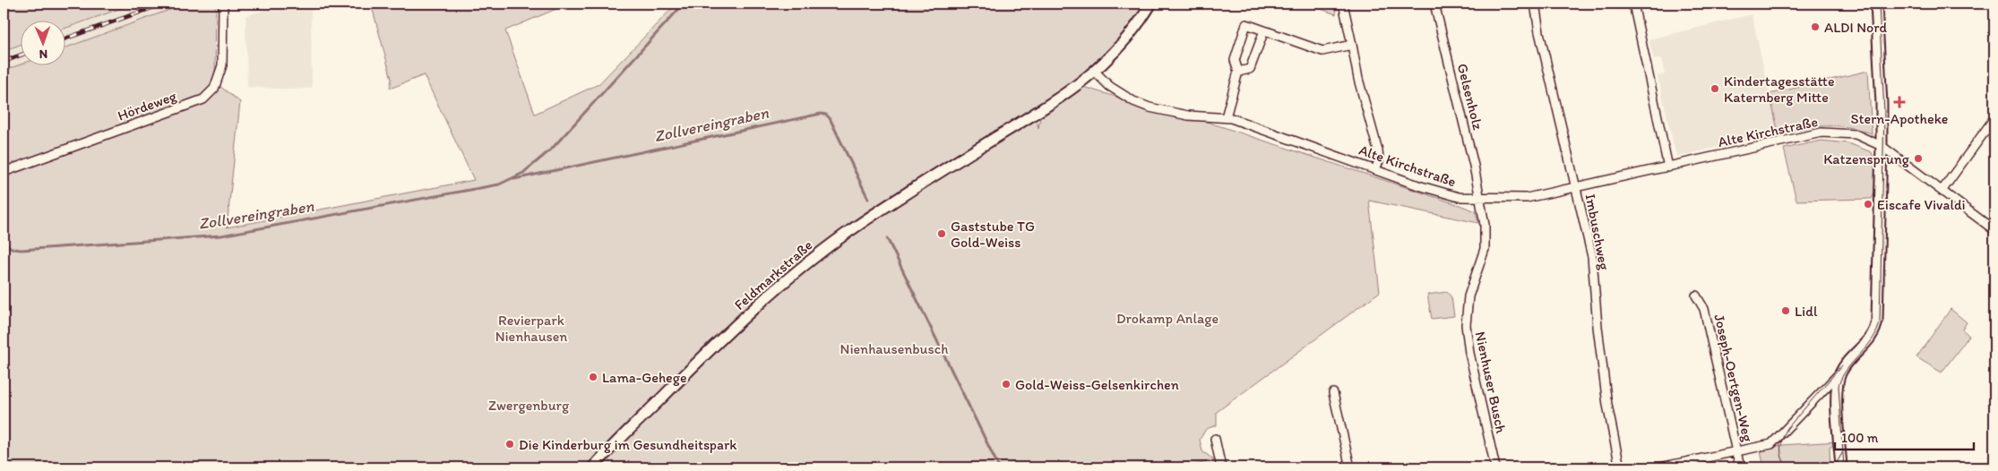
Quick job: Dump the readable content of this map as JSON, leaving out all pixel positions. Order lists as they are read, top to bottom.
{
  "streets": {
    "street": [
      "Gelsenholz",
      "Hördeweg",
      "Alte Kirchstraße",
      "Imbuschweg",
      "Feldmarkstraße",
      "Joseph-Oertgen-Weg",
      "Nienhuser Busch"
    ]
  },
  "crossings": [
    ["Gelsenholz", "Alte Kirchstraße"],
    ["Gelsenholz", "Nienhuser Busch"],
    ["Alte Kirchstraße", "Imbuschweg"],
    ["Alte Kirchstraße", "Feldmarkstraße"],
    ["Alte Kirchstraße", "Nienhuser Busch"]
  ],
  "water": ["Zollvereingraben"],
  "parks": [
    "Drokamp Anlage",
    "Revierpark Nienhausen",
    "Nienhausenbusch",
    "Zwergenburg"
  ],
  "places": {
    "other": [
      "ALDI Nord",
      "Kindertagesstätte Katernberg Mitte",
      "Katzensprung",
      "Eiscafe Vivaldi",
      "Gaststube TG Gold-Weiss",
      "Lidl",
      "Lama-Gehege",
      "Gold-Weiss-Gelsenkirchen",
      "Die Kinderburg im Gesundheitspark"
    ],
    "health": ["Stern-Apotheke"]
  },
  "scale_bar": "100 m",
  "north": "bottom"
}
